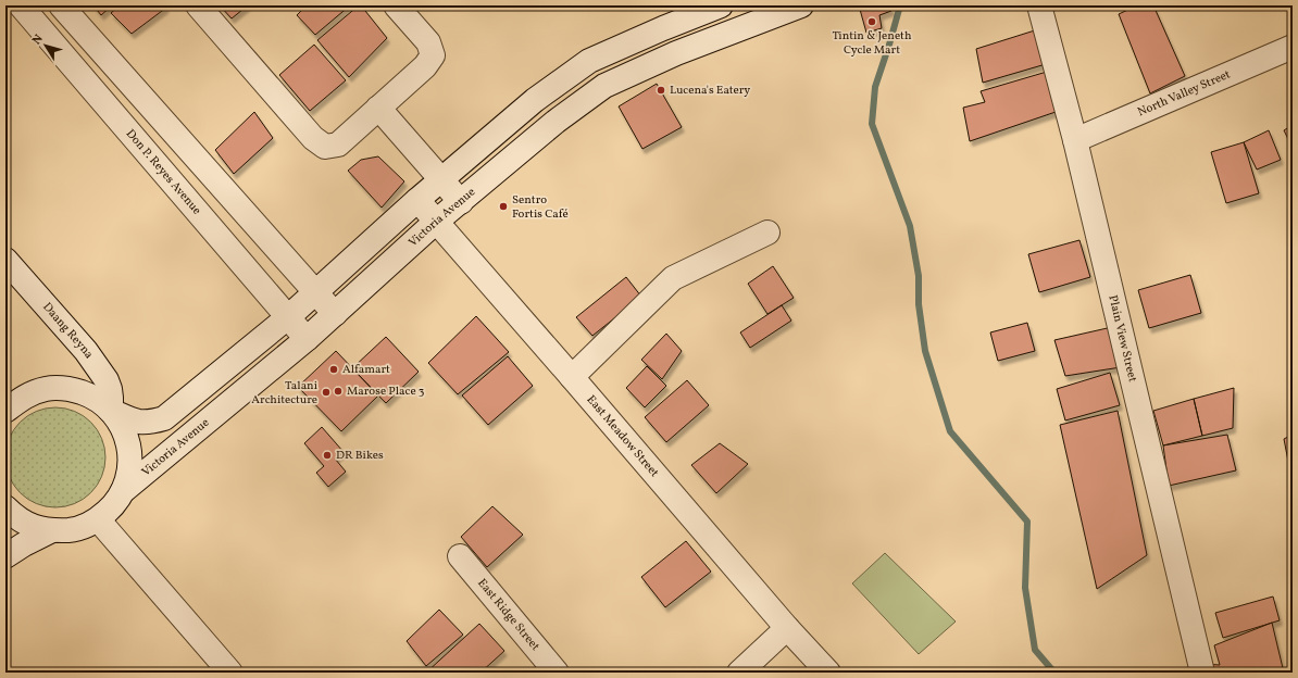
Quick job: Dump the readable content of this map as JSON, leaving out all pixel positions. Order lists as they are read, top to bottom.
{
  "streets": {
    "street": [
      "North Valley Street",
      "Don P. Reyes Avenue",
      "Victoria Avenue",
      "Daang Reyna",
      "Plain View Street",
      "East Meadow Street",
      "East Ridge Street"
    ]
  },
  "crossings": [
    ["North Valley Street", "Plain View Street"],
    ["Don P. Reyes Avenue", "Victoria Avenue"],
    ["Victoria Avenue", "East Meadow Street"]
  ],
  "places": [
    "Tintin & Jeneth Cycle Mart",
    "Lucena's Eatery",
    "Sentro Fortis Café",
    "Alfamart",
    "Marose Place 3",
    "Talani Architecture",
    "DR Bikes"
  ],
  "north": "top left"
}
